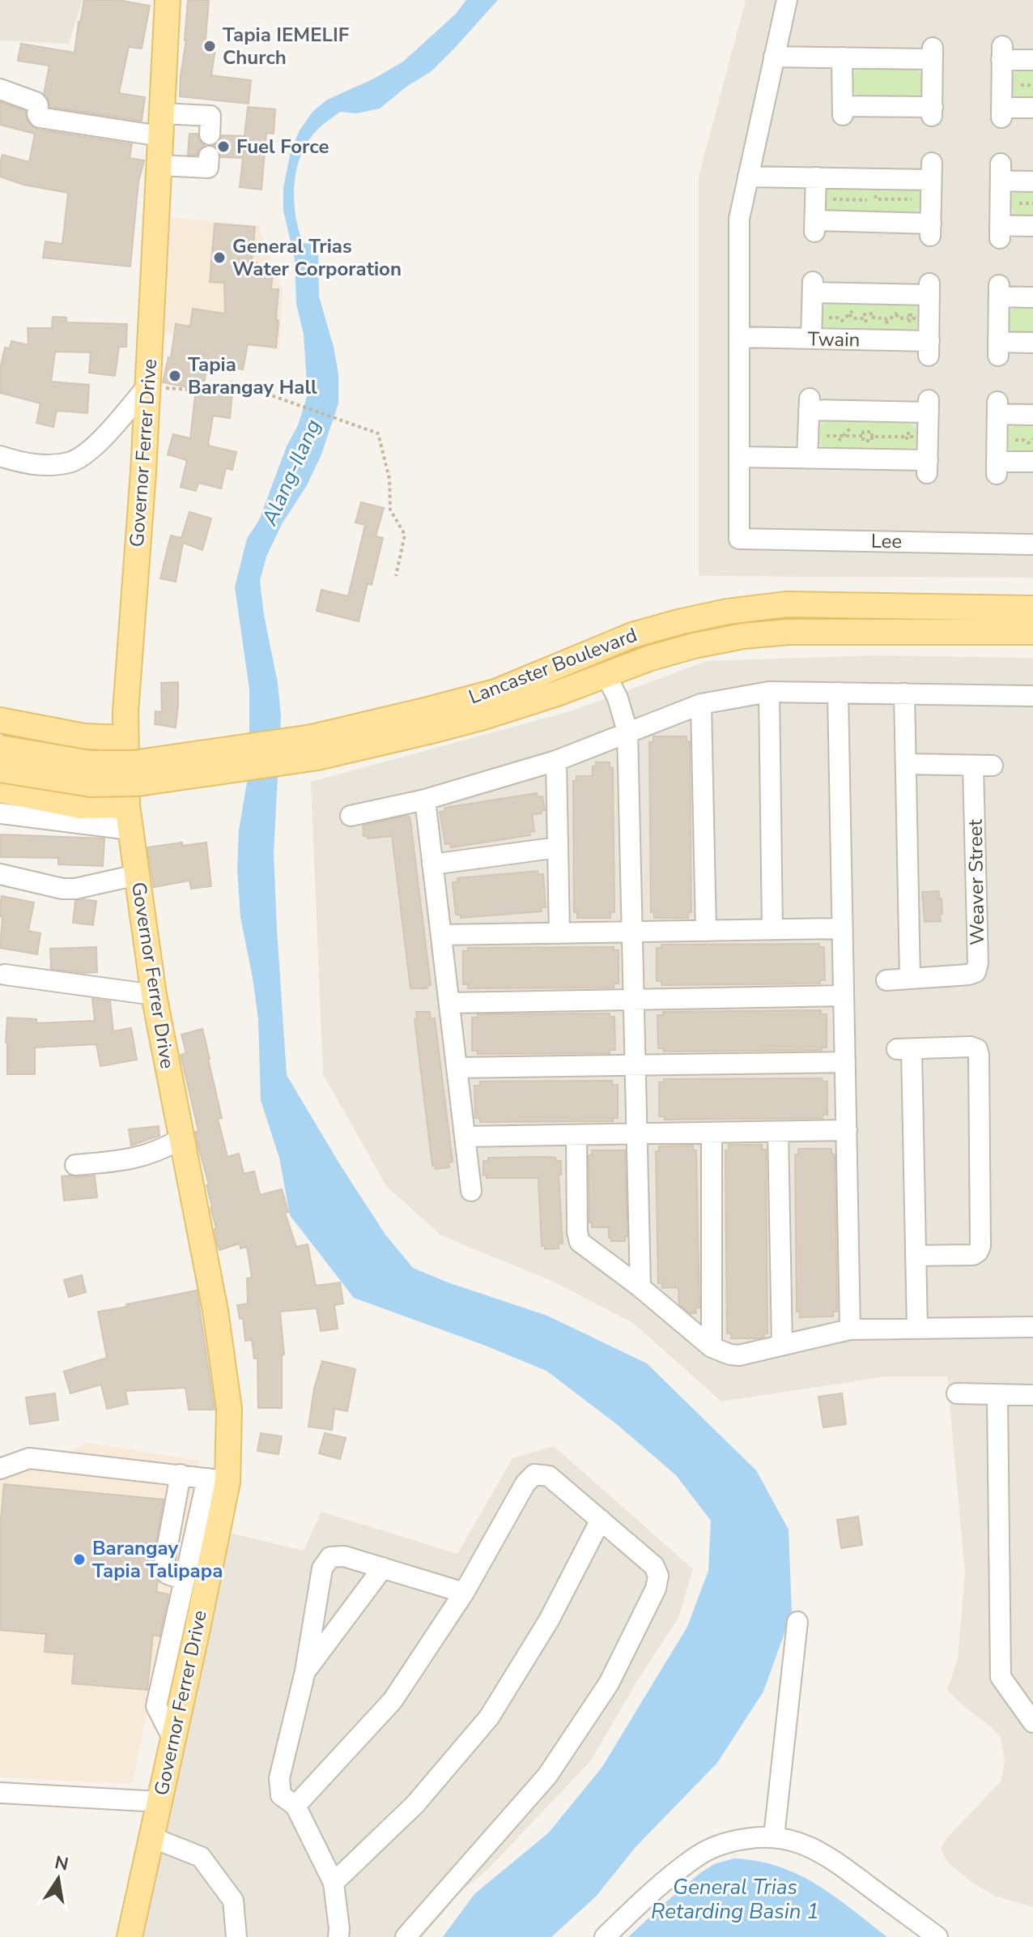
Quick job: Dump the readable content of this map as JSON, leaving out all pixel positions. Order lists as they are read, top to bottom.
{
  "streets": {
    "main road": ["Governor Ferrer Drive", "Lancaster Boulevard"],
    "street": ["Twain", "Lee", "Weaver Street"]
  },
  "water": ["Alang-Ilang", "General Trias Retarding Basin 1"],
  "places": [
    "Tapia IEMELIF Church",
    "Fuel Force",
    "General Trias Water Corporation",
    "Tapia Barangay Hall",
    "Barangay Tapia Talipapa"
  ],
  "north": "top"
}
